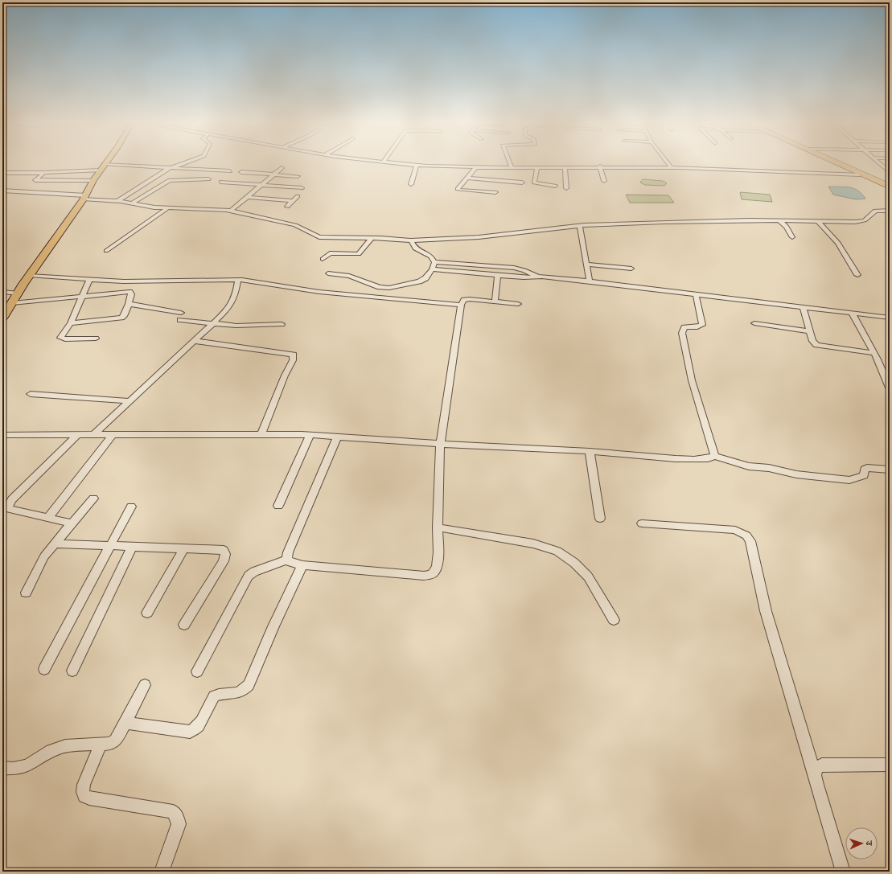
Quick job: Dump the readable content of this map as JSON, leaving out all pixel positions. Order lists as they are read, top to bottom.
{
  "north": "right"
}
